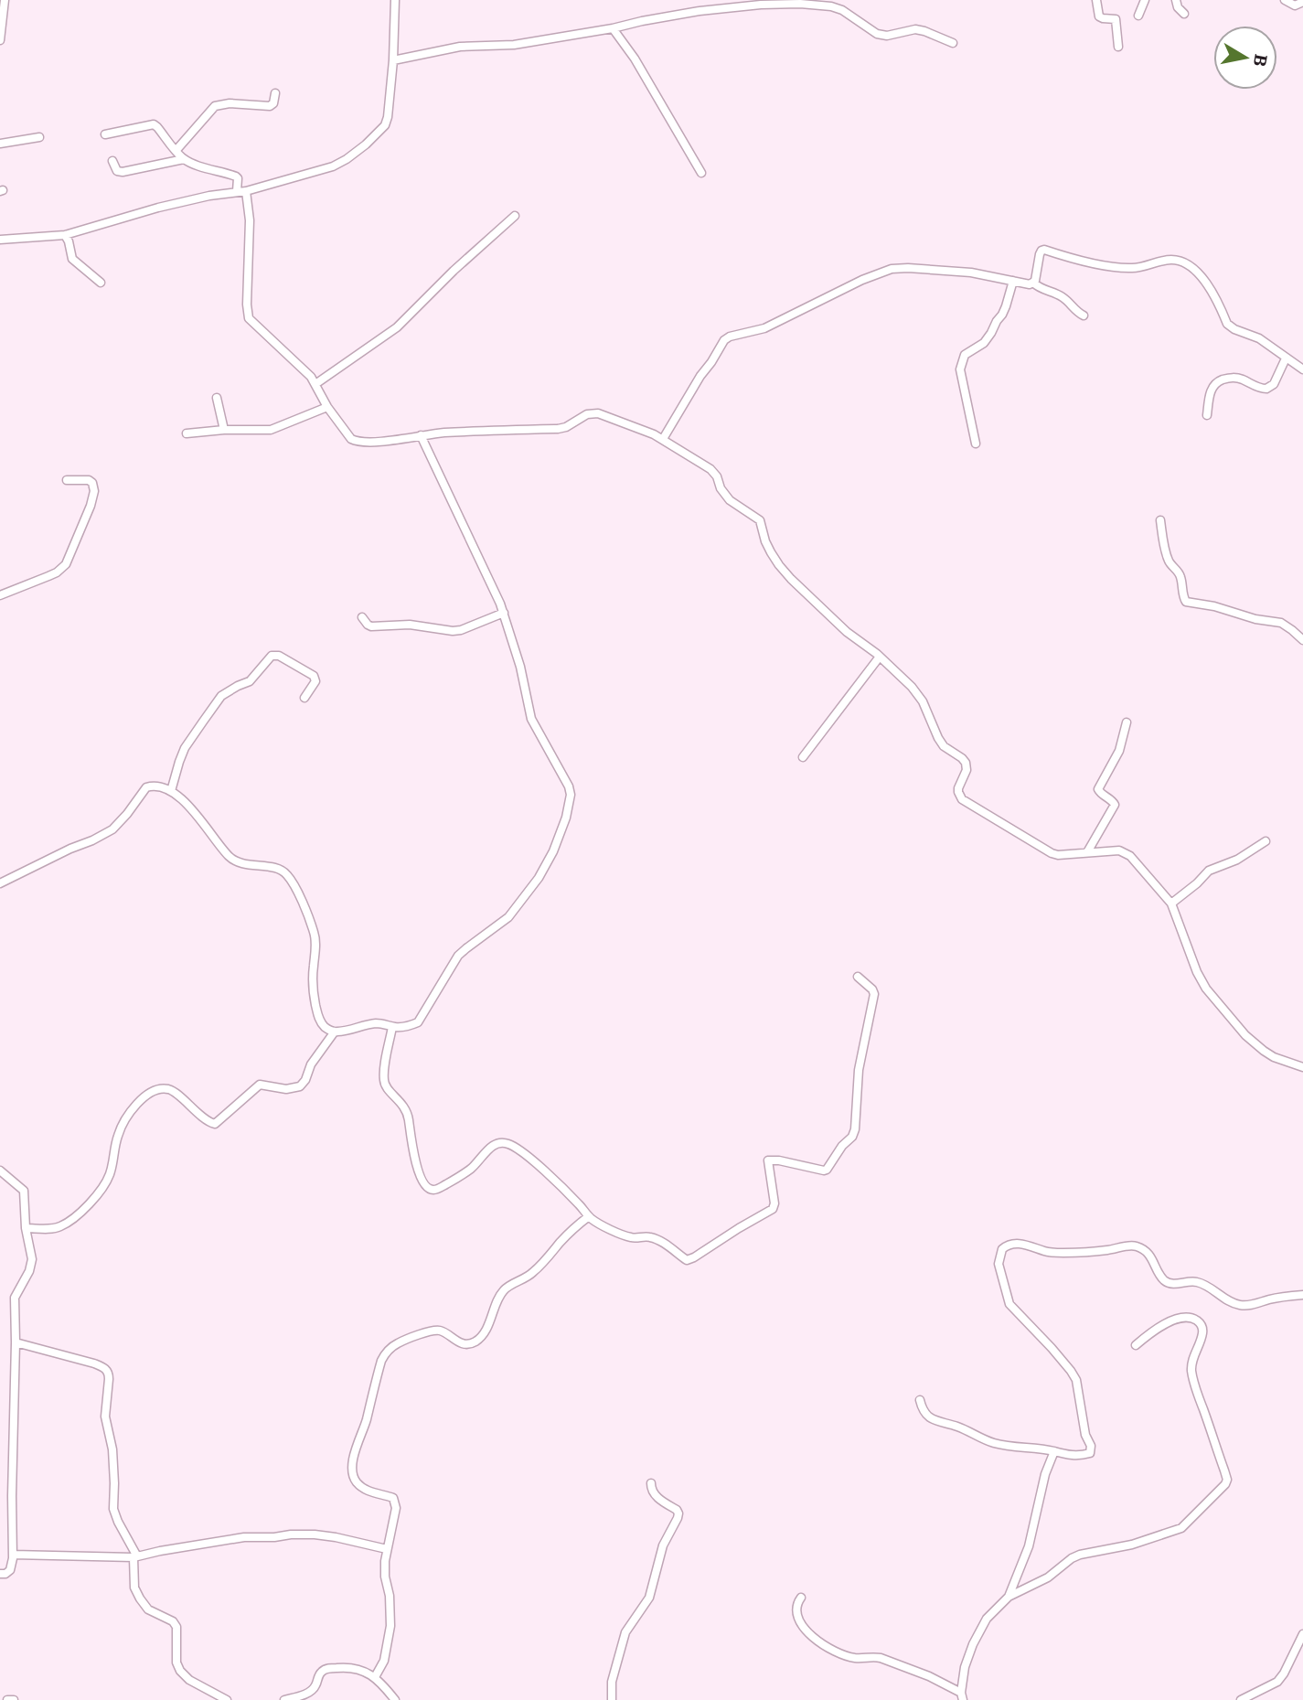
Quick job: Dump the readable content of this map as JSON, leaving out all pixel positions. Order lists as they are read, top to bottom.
{
  "north": "right"
}
